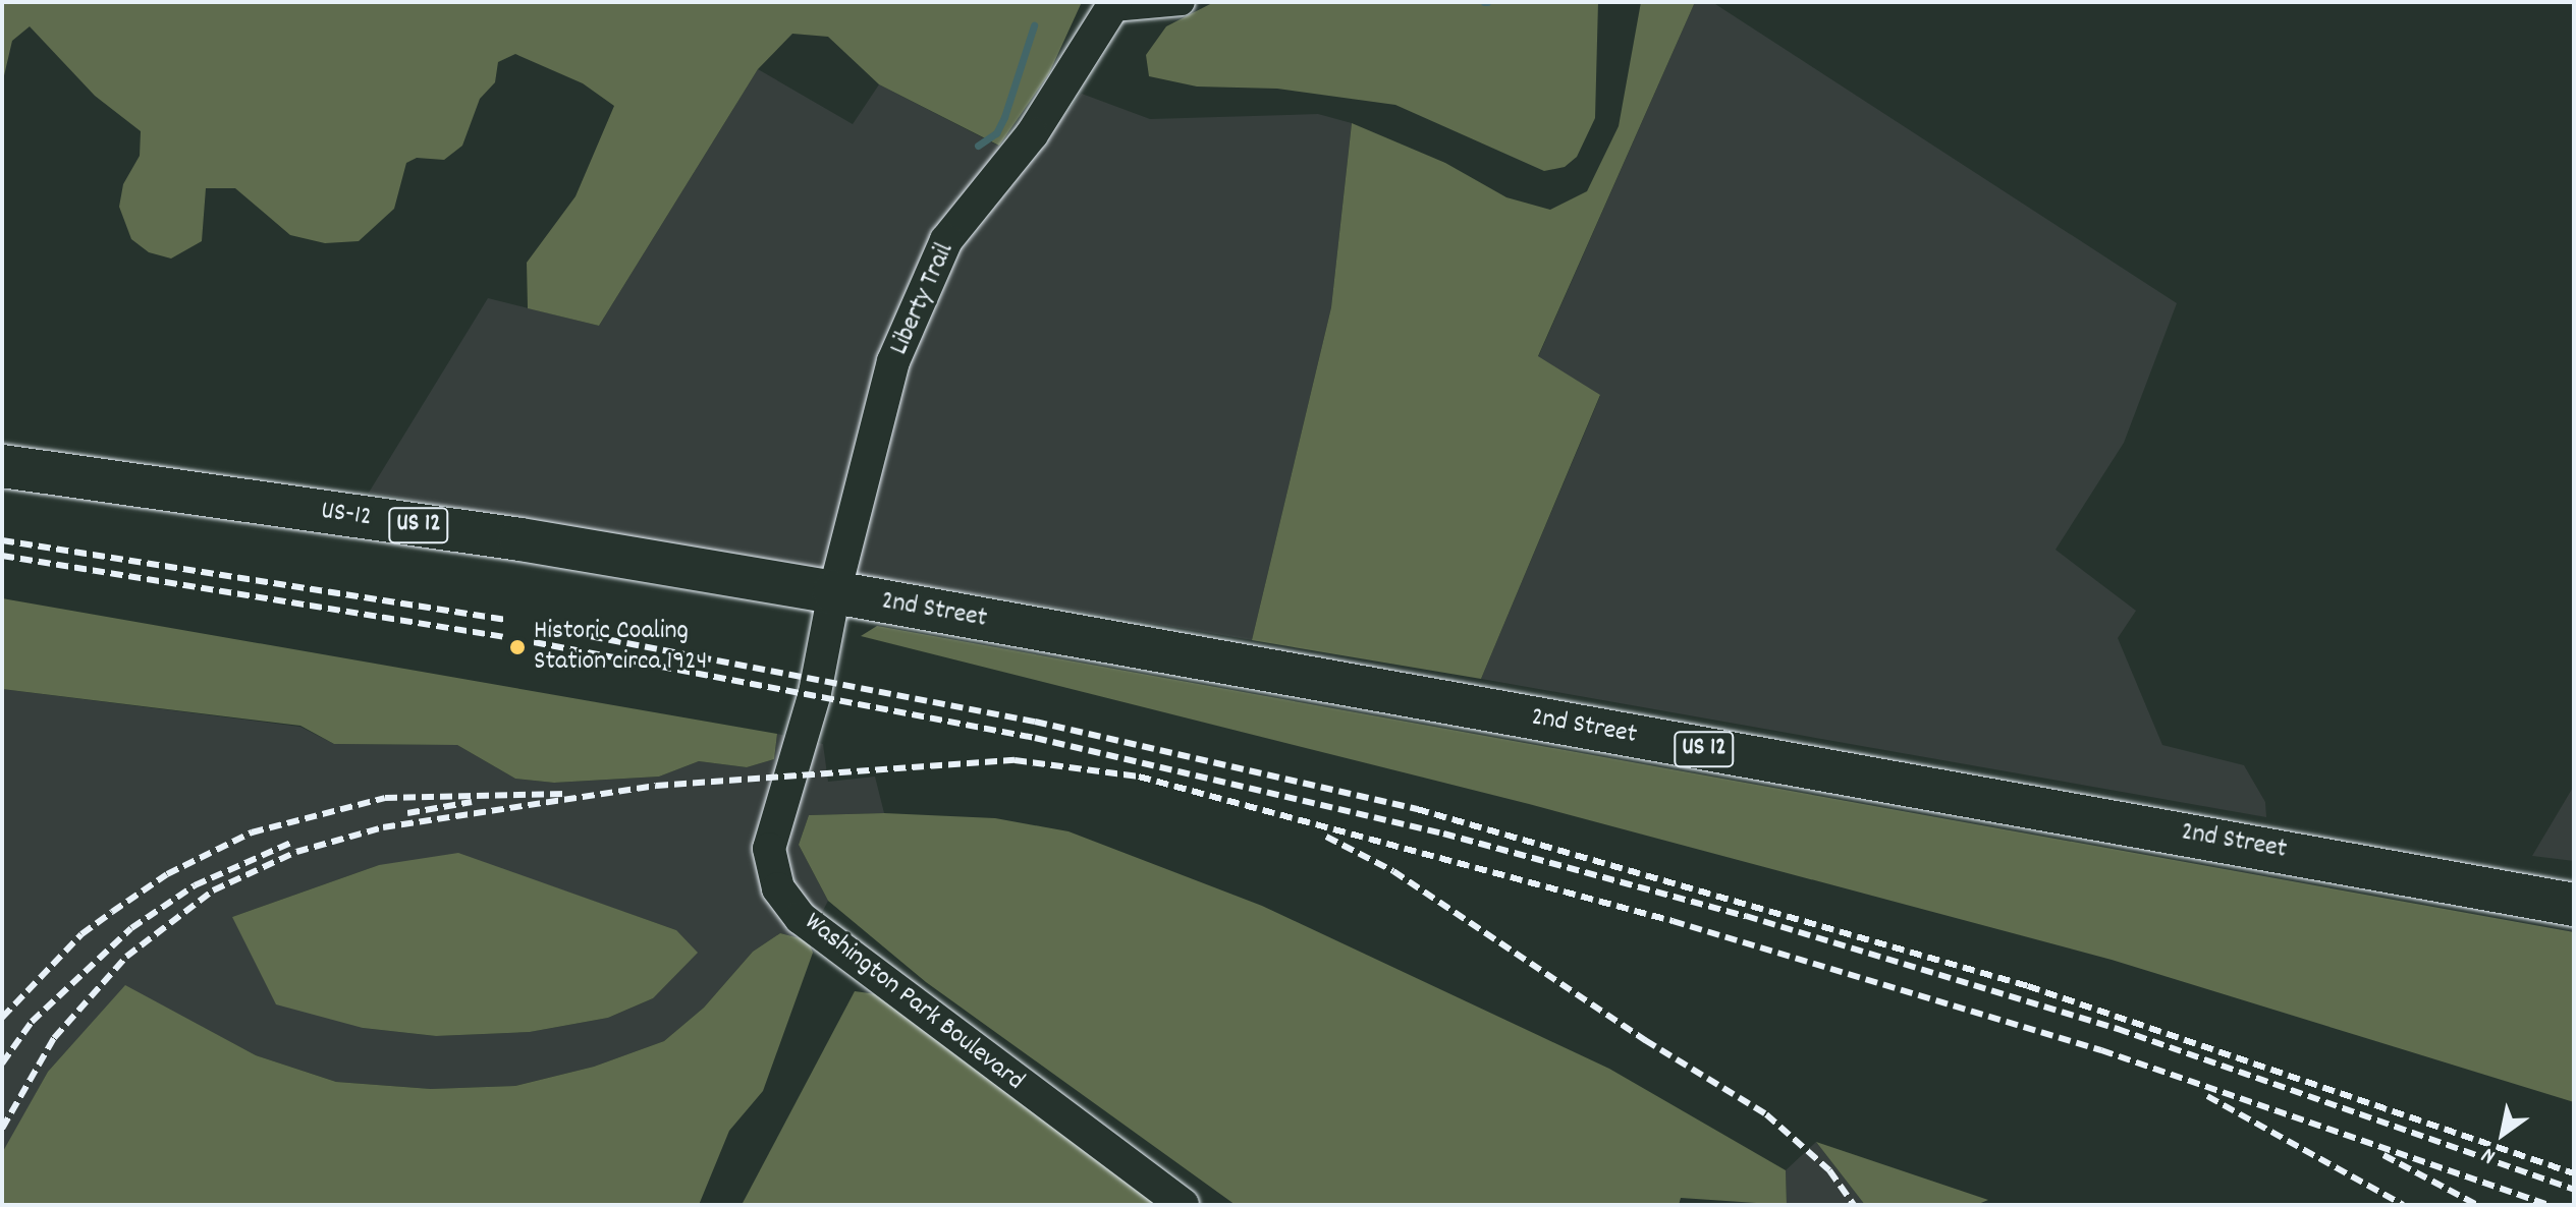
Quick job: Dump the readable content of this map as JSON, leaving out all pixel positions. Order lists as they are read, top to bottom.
{
  "streets": {
    "main road": ["US-12", "US 12", "2nd Street"],
    "street": ["Liberty Trail", "Washington Park Boulevard"]
  },
  "crossings": [
    ["Liberty Trail", "US-12"],
    ["Liberty Trail", "2nd Street"],
    ["Liberty Trail", "Washington Park Boulevard"],
    ["US-12", "2nd Street"],
    ["US-12", "Washington Park Boulevard"],
    ["2nd Street", "Washington Park Boulevard"]
  ],
  "places": ["Historic Coaling Station circa 1924"],
  "north": "bottom left"
}
